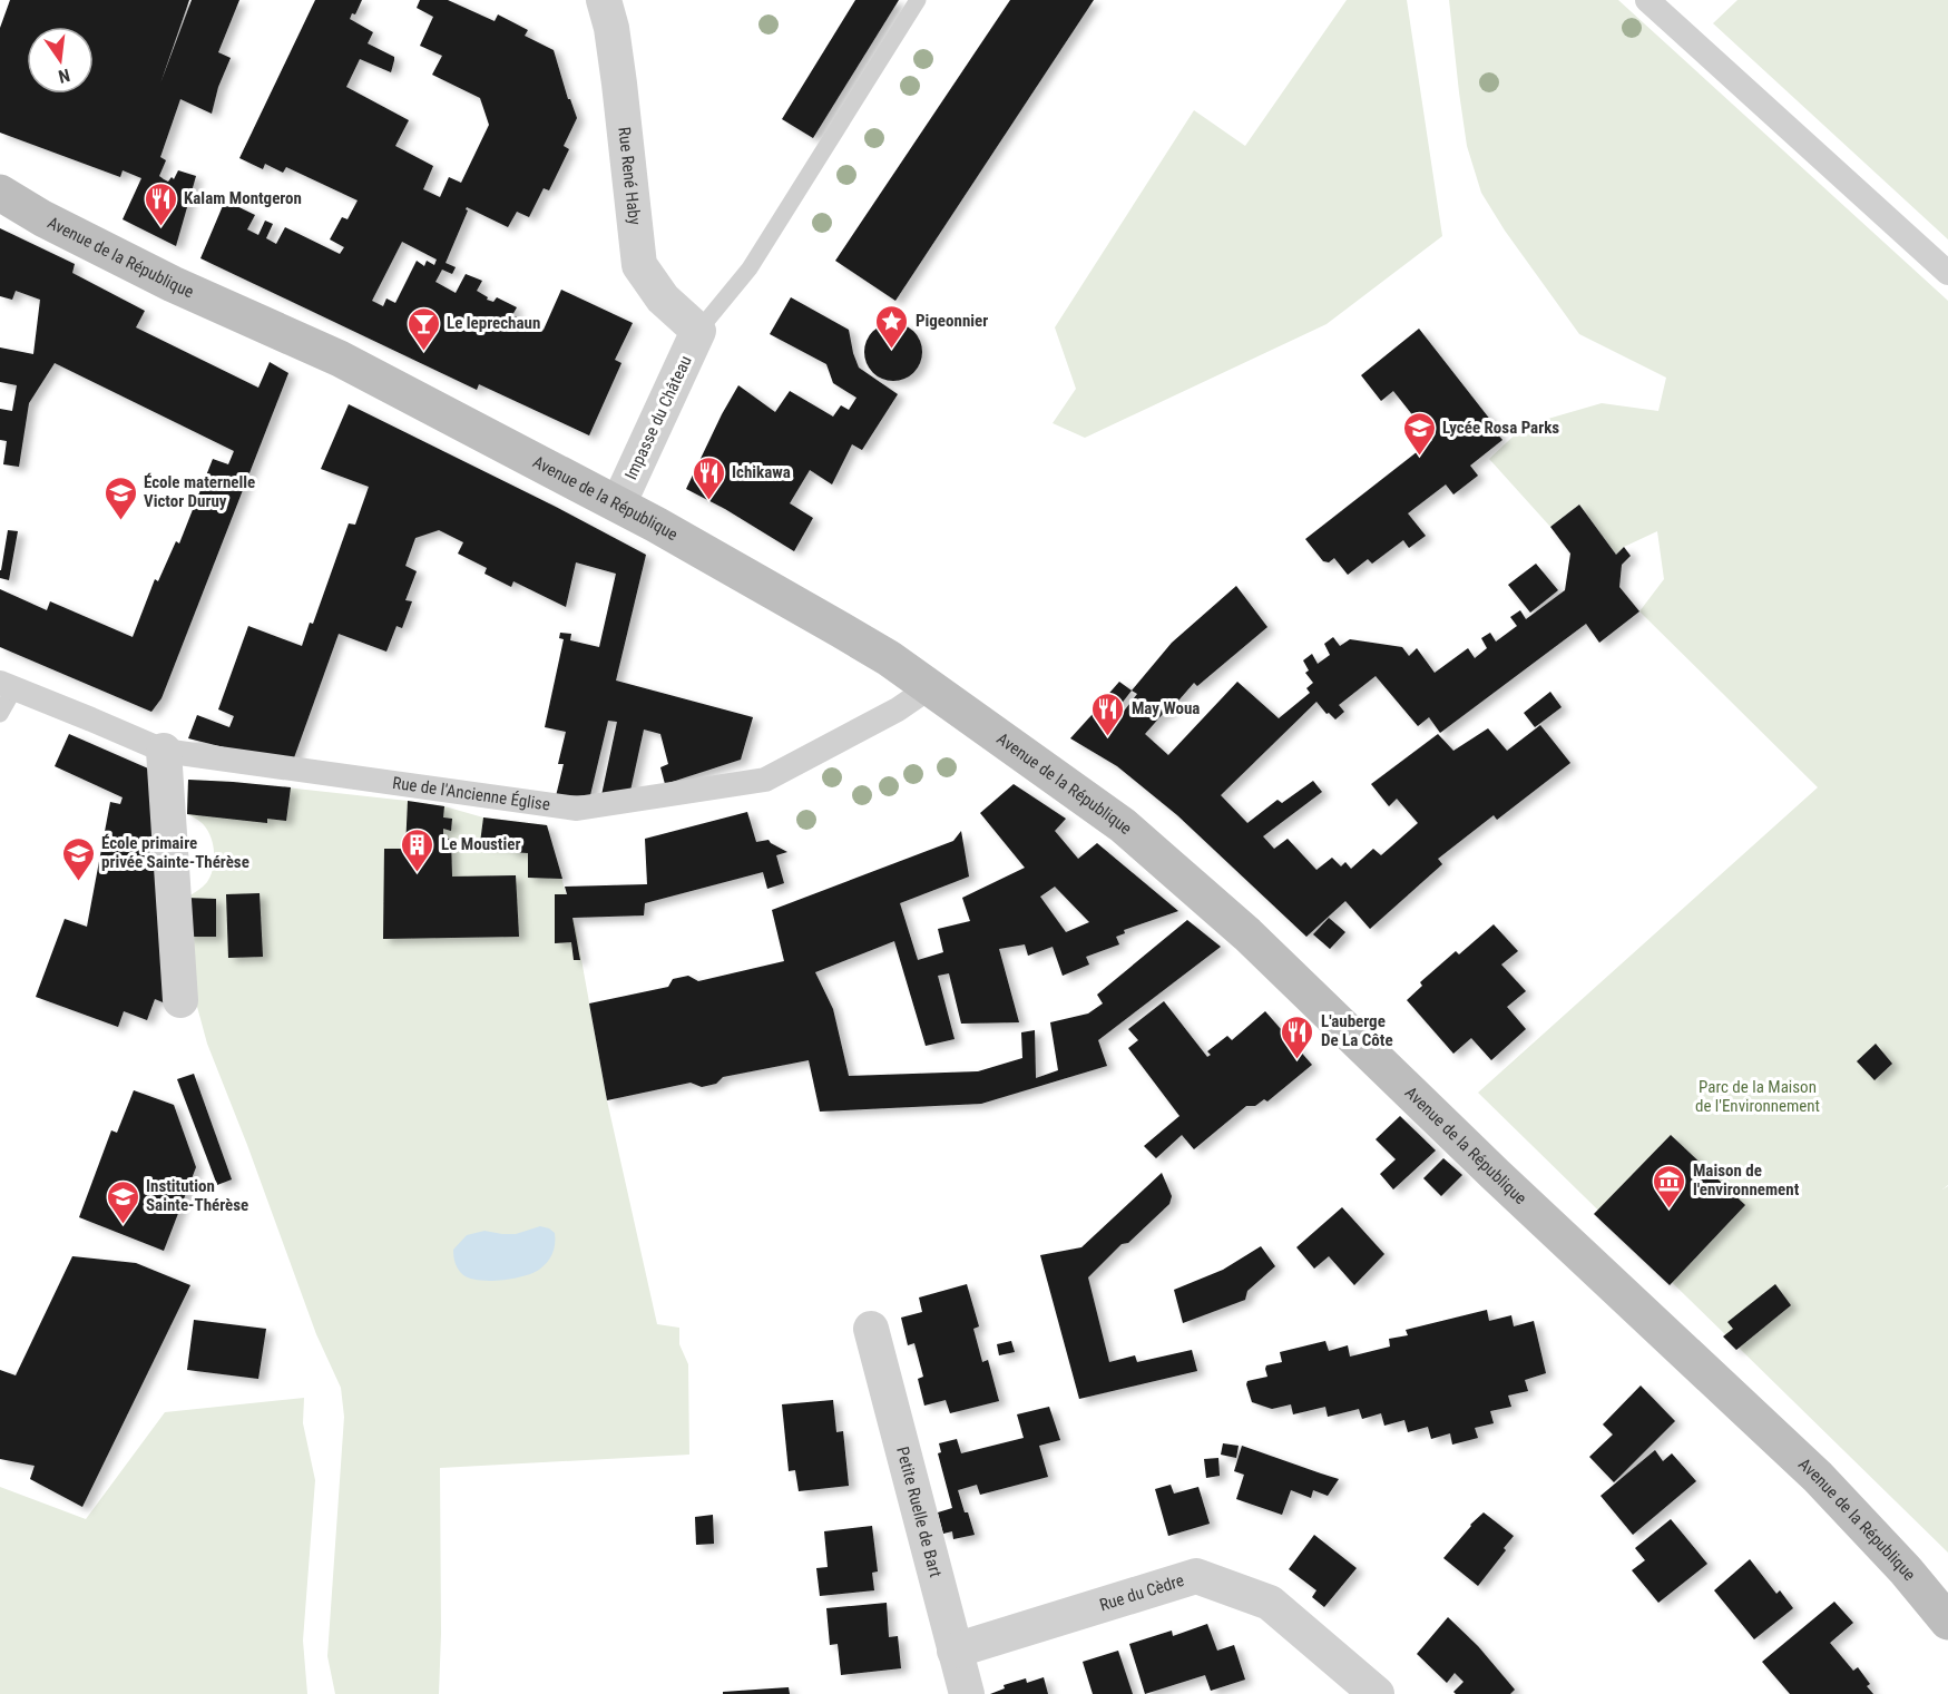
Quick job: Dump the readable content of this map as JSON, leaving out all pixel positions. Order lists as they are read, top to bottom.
{
  "streets": {
    "main road": ["Avenue de la République"],
    "street": [
      "Rue René Haby",
      "Impasse du Château",
      "Rue de l'Ancienne Église",
      "Petite Ruelle de Bart",
      "Rue du Cèdre"
    ]
  },
  "crossings": [
    ["Rue René Haby", "Impasse du Château"],
    ["Avenue de la République", "Impasse du Château"],
    ["Avenue de la République", "Rue de l'Ancienne Église"],
    ["Petite Ruelle de Bart", "Rue du Cèdre"]
  ],
  "parks": ["Parc de la Maison de l'Environnement"],
  "places": {
    "restaurant": [
      "Kalam Montgeron",
      "Ichikawa",
      "May Woua",
      "L'auberge De La Côte"
    ],
    "place": ["Pigeonnier"],
    "bar": ["Le leprechaun"],
    "school or university": [
      "Lycée Rosa Parks",
      "École maternelle Victor Duruy",
      "École primaire privée Sainte-Thérèse",
      "Institution Sainte-Thérèse"
    ],
    "building": ["Le Moustier"],
    "museum": ["Maison de l'environnement"]
  },
  "north": "bottom"
}
